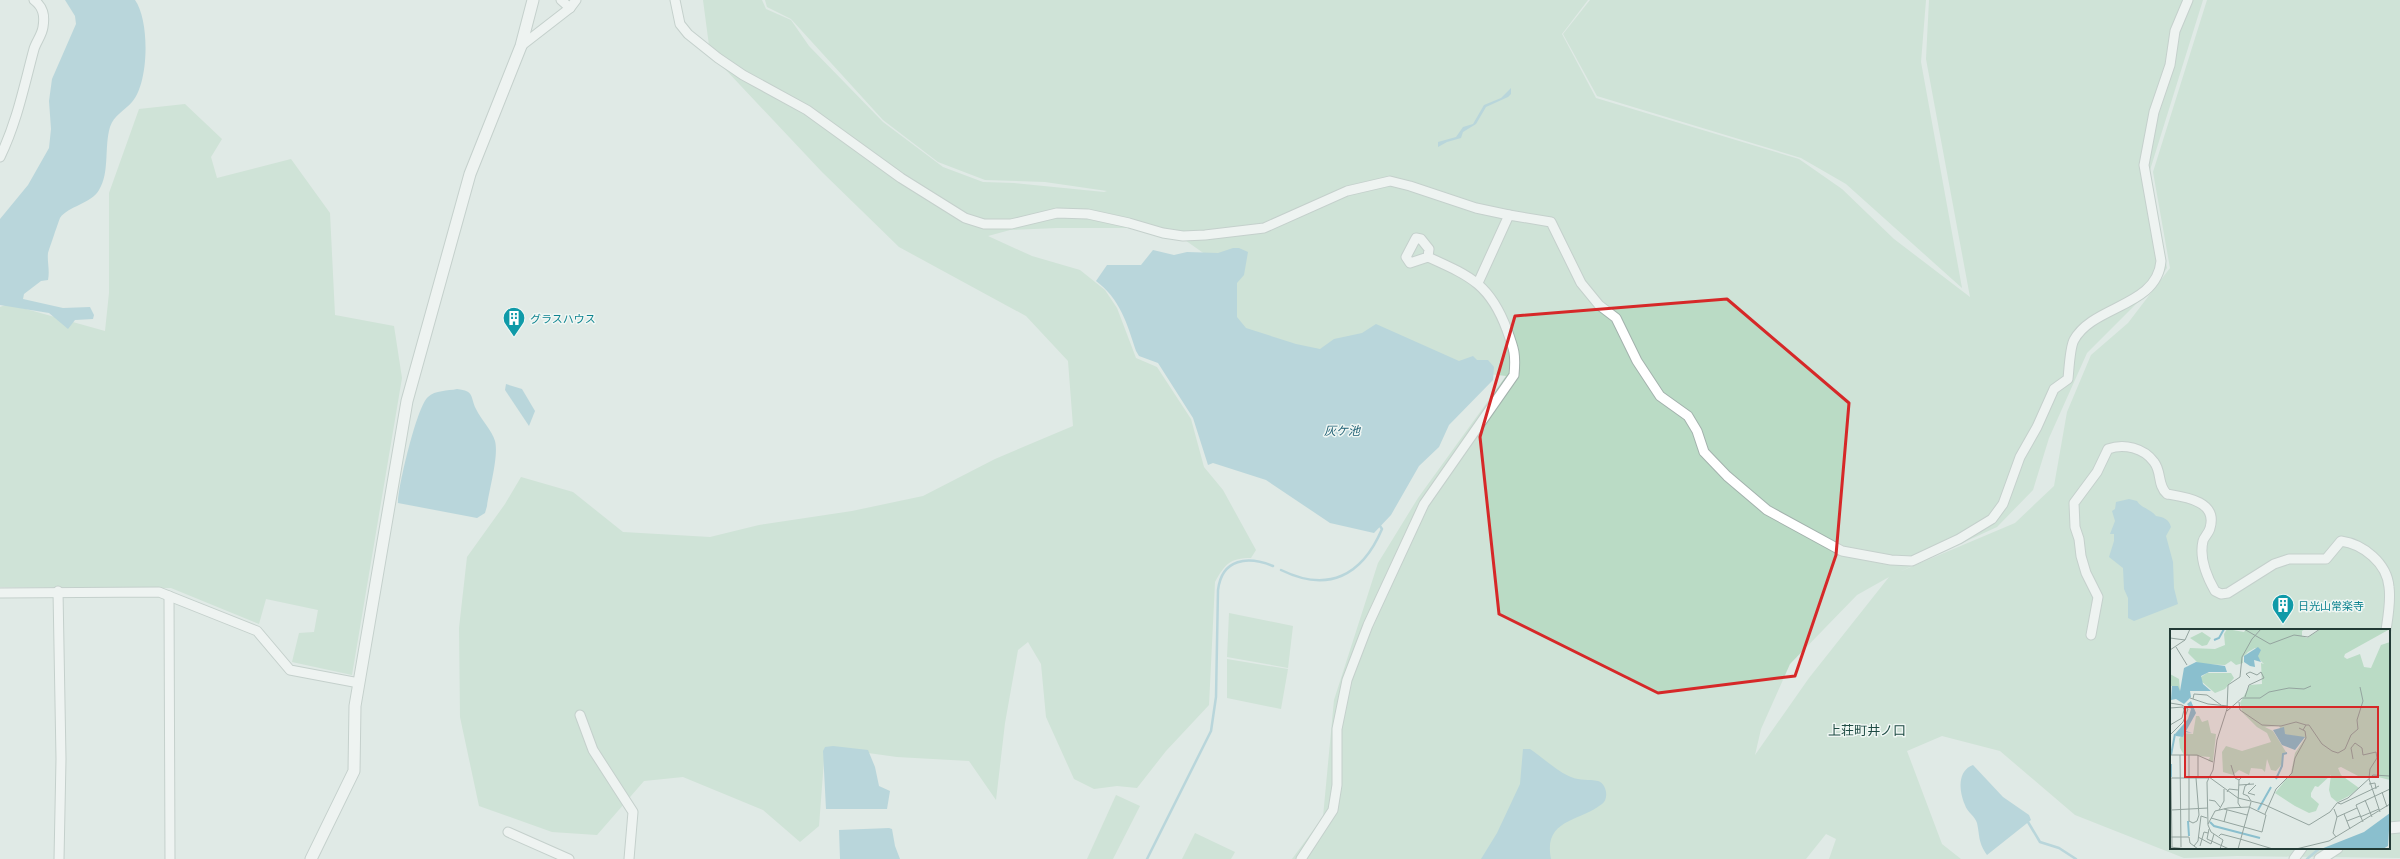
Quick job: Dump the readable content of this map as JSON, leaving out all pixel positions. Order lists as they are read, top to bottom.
{
  "districts": ["上荘町井ノ口"],
  "water": ["灰ケ池"],
  "places": {
    "building": ["グラスハウス", "日光山常楽寺"]
  }
}
